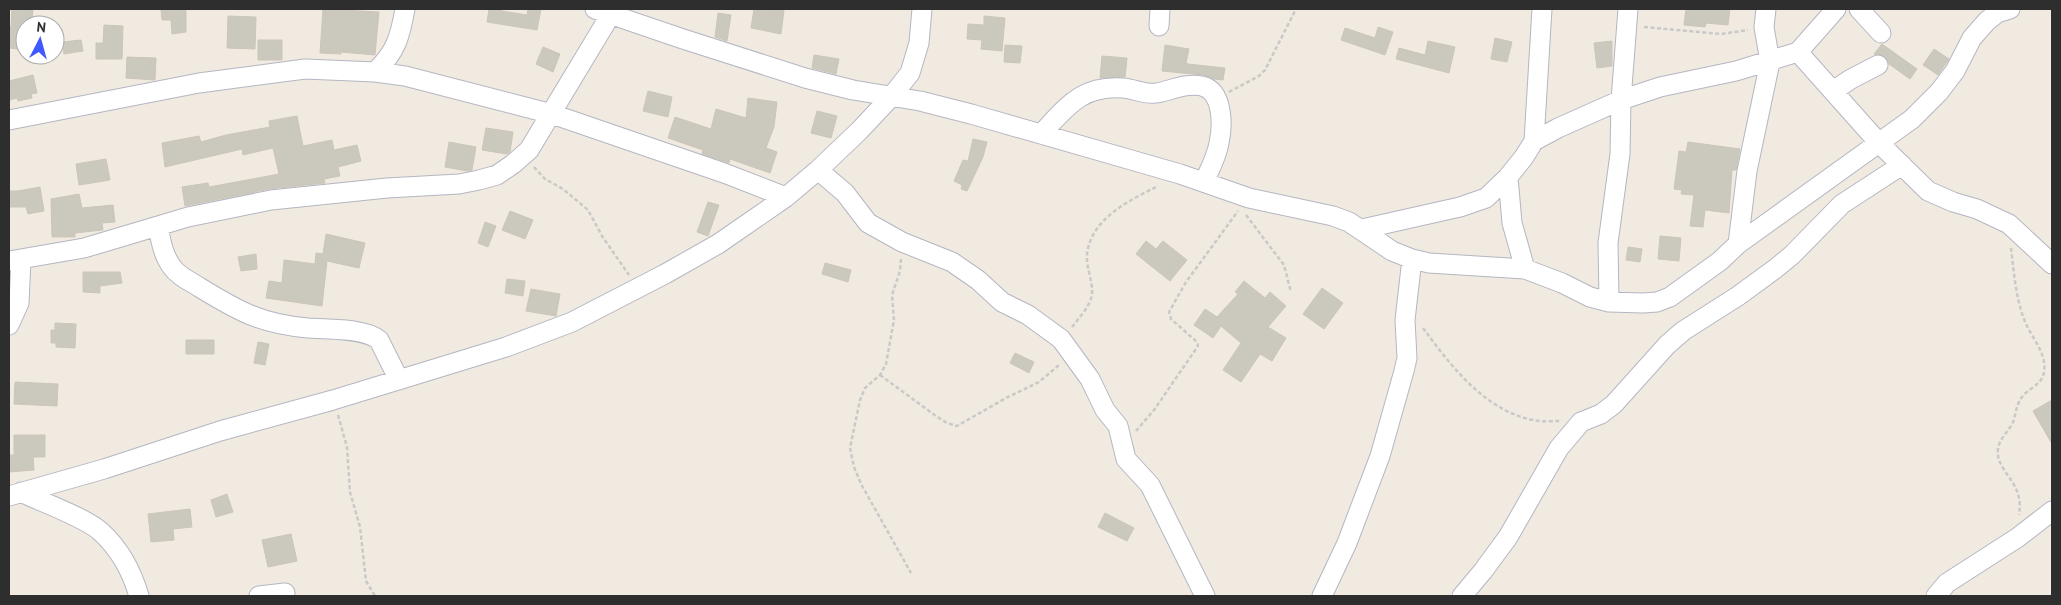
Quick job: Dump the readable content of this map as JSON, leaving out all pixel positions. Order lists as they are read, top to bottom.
{
  "north": "top"
}
